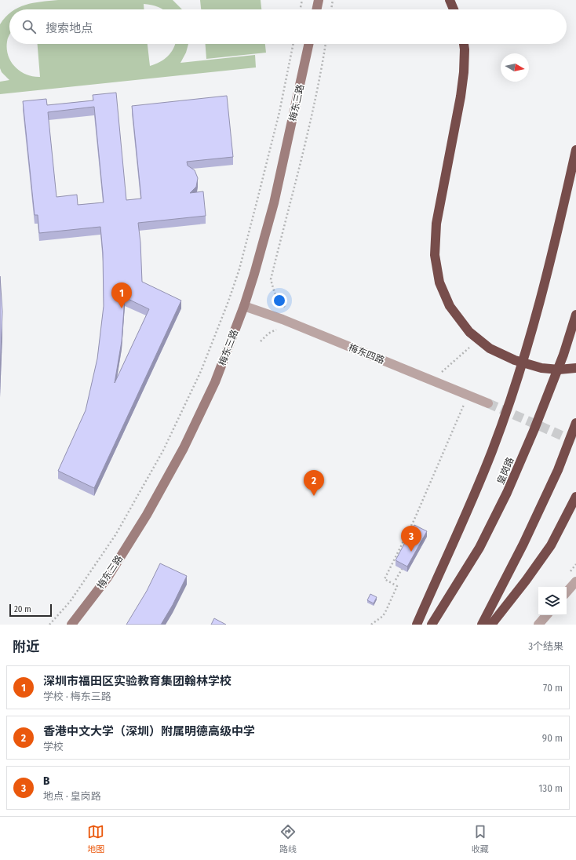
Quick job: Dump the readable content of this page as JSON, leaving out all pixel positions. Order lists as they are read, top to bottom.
{
  "streets": {
    "highway": ["皇岗路"],
    "street": ["梅东三路", "梅东四路"]
  },
  "crossings": [
    ["梅东三路", "梅东四路"]
  ],
  "scale_bar": "20 m",
  "north": "right",
  "page": {
    "search": "搜索地点",
    "pins": ["1", "2", "3"],
    "scale": "20 m",
    "heading": ["附近", "3个结果"],
    "list": [
      {
        "mark": "1",
        "name": "深圳市福田区实验教育集团翰林学校",
        "note": "学校 · 梅东三路",
        "value": "70 m"
      },
      {
        "mark": "2",
        "name": "香港中文大学（深圳）附属明德高级中学",
        "note": "学校",
        "value": "90 m"
      },
      {
        "mark": "3",
        "name": "B",
        "note": "地点 · 皇岗路",
        "value": "130 m"
      }
    ],
    "nav": ["地图", "路线", "收藏"]
  }
}
